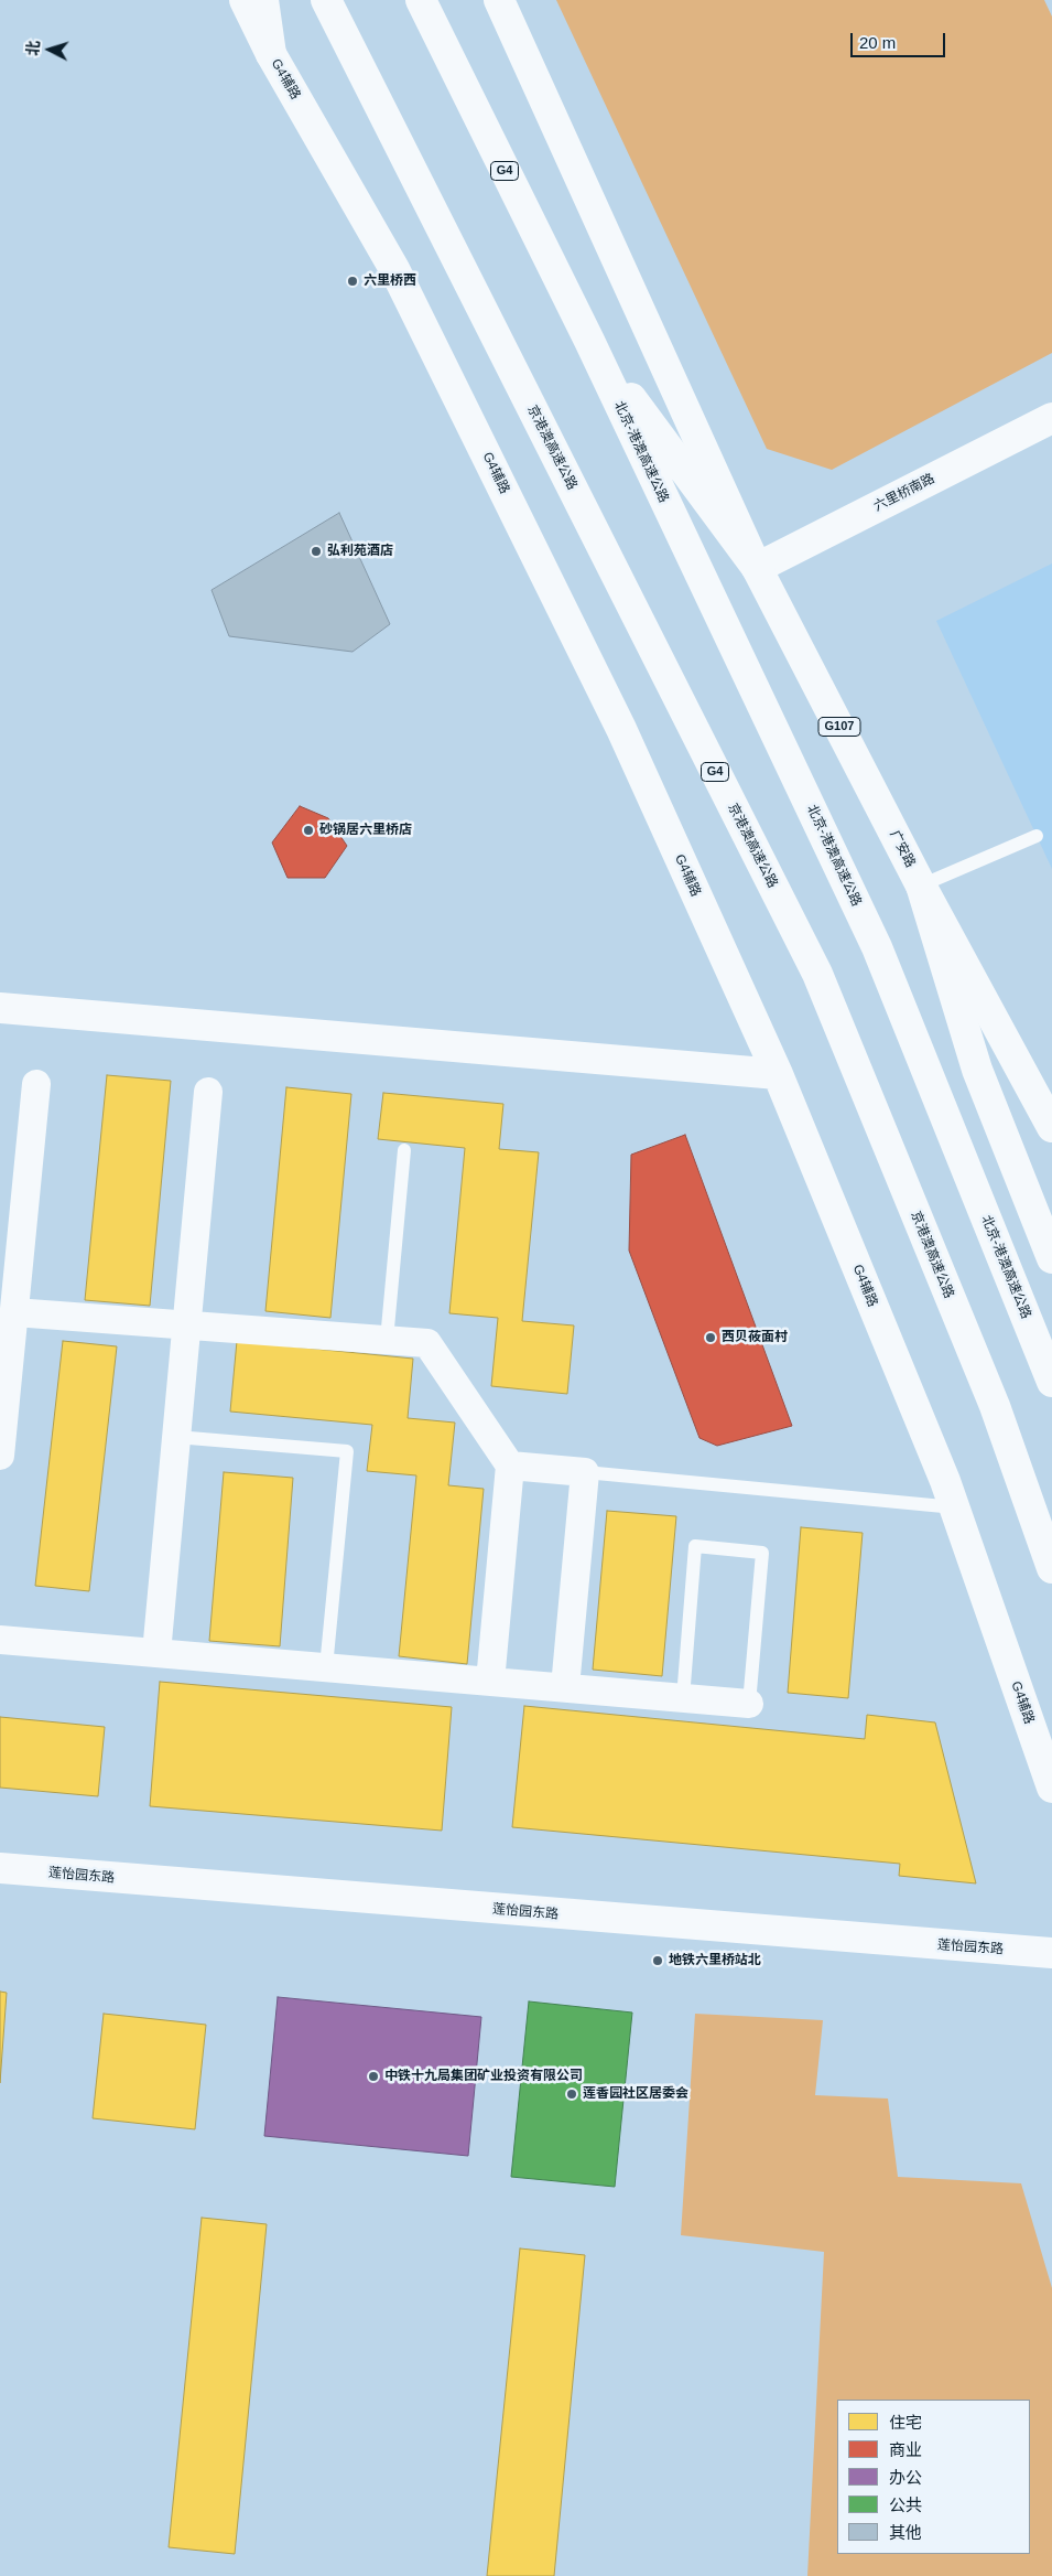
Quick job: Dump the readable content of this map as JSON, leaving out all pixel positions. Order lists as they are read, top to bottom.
{
  "streets": {
    "main road": [
      "G4辅路",
      "G4",
      "京港澳高速公路",
      "北京-港澳高速公路",
      "六里桥南路",
      "G107",
      "广安路",
      "莲怡园东路"
    ]
  },
  "crossings": [
    ["G4", "北京-港澳高速公路"],
    ["G4", "G107"],
    ["北京-港澳高速公路", "G107"],
    ["六里桥南路", "G107"],
    ["六里桥南路", "广安路"],
    ["G107", "广安路"]
  ],
  "places": [
    "六里桥西",
    "弘利苑酒店",
    "砂锅居六里桥店",
    "西贝莜面村",
    "地铁六里桥站北",
    "中铁十九局集团矿业投资有限公司",
    "莲香园社区居委会"
  ],
  "legend": [
    "住宅",
    "商业",
    "办公",
    "公共",
    "其他"
  ],
  "scale_bar": "20 m",
  "north": "left"
}
